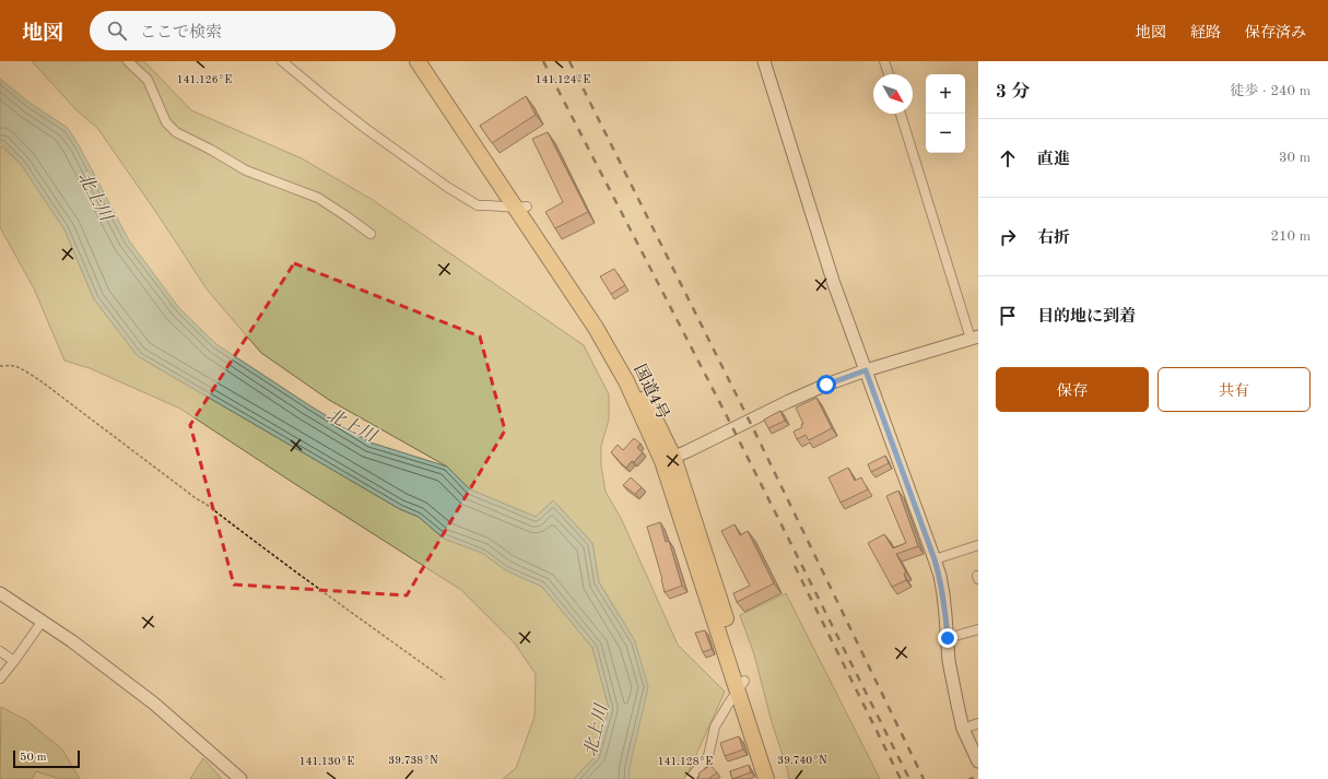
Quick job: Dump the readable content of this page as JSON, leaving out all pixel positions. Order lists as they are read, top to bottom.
{
  "streets": {
    "highway": ["国道4号"]
  },
  "water": ["北上川"],
  "scale_bar": "50 m",
  "north": "bottom right",
  "page": {
    "header": "地図",
    "search": "ここで検索",
    "nav": ["地図", "経路", "保存済み"],
    "heading": ["3 分", "徒歩 · 240 m"],
    "map_buttons": ["+", "−"],
    "list": [
      ["直進", "30 m"],
      ["右折", "210 m"],
      "目的地に到着"
    ],
    "buttons": ["保存", "共有"],
    "scale": "50 m"
  },
  "coordinates": [
    "141.126°E",
    "141.124°E",
    "39.738°N",
    "39.740°N",
    "141.130°E",
    "141.128°E"
  ]
}
